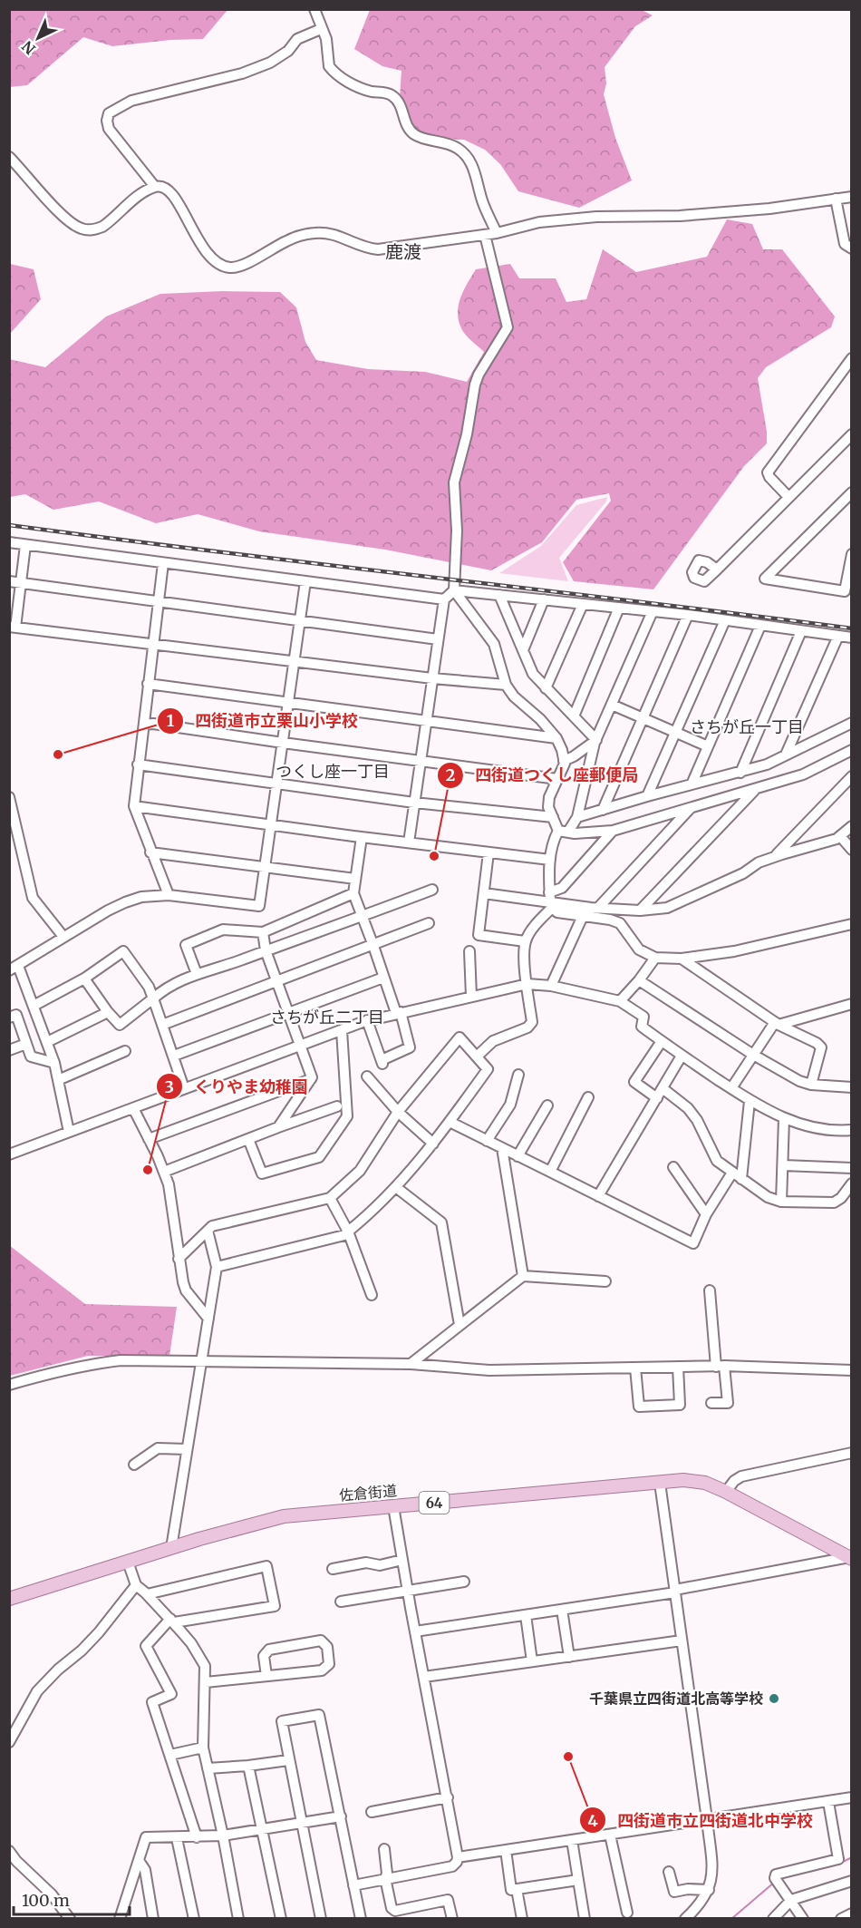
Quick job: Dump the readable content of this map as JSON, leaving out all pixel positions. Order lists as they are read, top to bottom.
{
  "streets": {
    "main road": ["佐倉街道", "64"]
  },
  "districts": [
    "鹿渡",
    "さちが丘一丁目",
    "つくし座一丁目",
    "さちが丘二丁目"
  ],
  "places": [
    "四街道市立栗山小学校",
    "四街道つくし座郵便局",
    "くりやま幼稚園",
    "千葉県立四街道北高等学校",
    "四街道市立四街道北中学校"
  ],
  "scale_bar": "100 m",
  "north": "bottom left"
}
